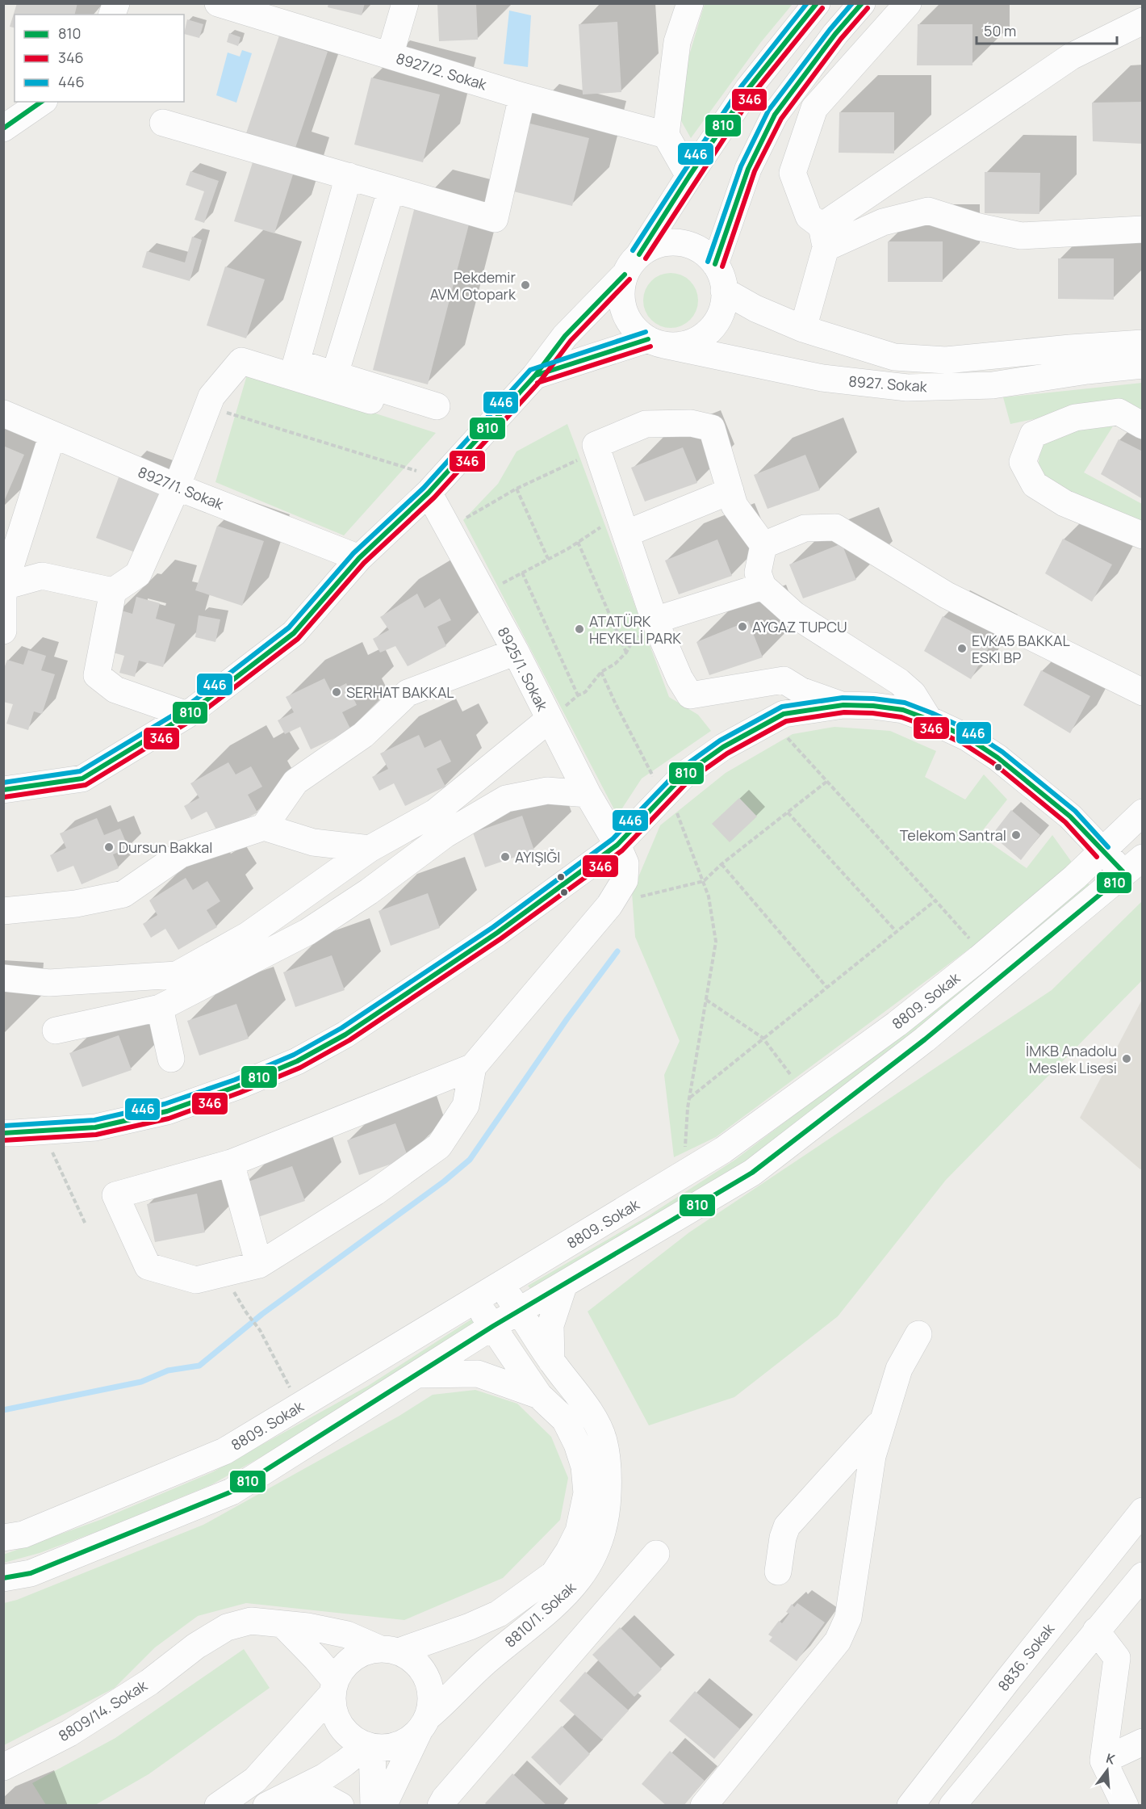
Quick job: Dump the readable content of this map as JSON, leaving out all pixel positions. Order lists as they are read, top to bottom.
{
  "streets": {
    "street": [
      "8927/2. Sokak",
      "8927. Sokak",
      "8927/1. Sokak",
      "8925/1. Sokak",
      "8809. Sokak",
      "8810/1. Sokak",
      "8836. Sokak",
      "8809/14. Sokak"
    ]
  },
  "crossings": [
    ["8809. Sokak", "8810/1. Sokak"],
    ["8810/1. Sokak", "8809/14. Sokak"]
  ],
  "places": [
    "Pekdemir AVM Otopark",
    "AYGAZ TUPCU",
    "ATATÜRK HEYKELİ PARK",
    "EVKA5 BAKKAL ESKI BP",
    "SERHAT BAKKAL",
    "Telekom Santral",
    "Dursun Bakkal",
    "AYIŞIĞI",
    "İMKB Anadolu Meslek Lisesi"
  ],
  "lines": ["transit line 810", "transit line 446", "transit line 346"],
  "legend": ["810", "346", "446"],
  "scale_bar": "50 m",
  "north": "top"
}
